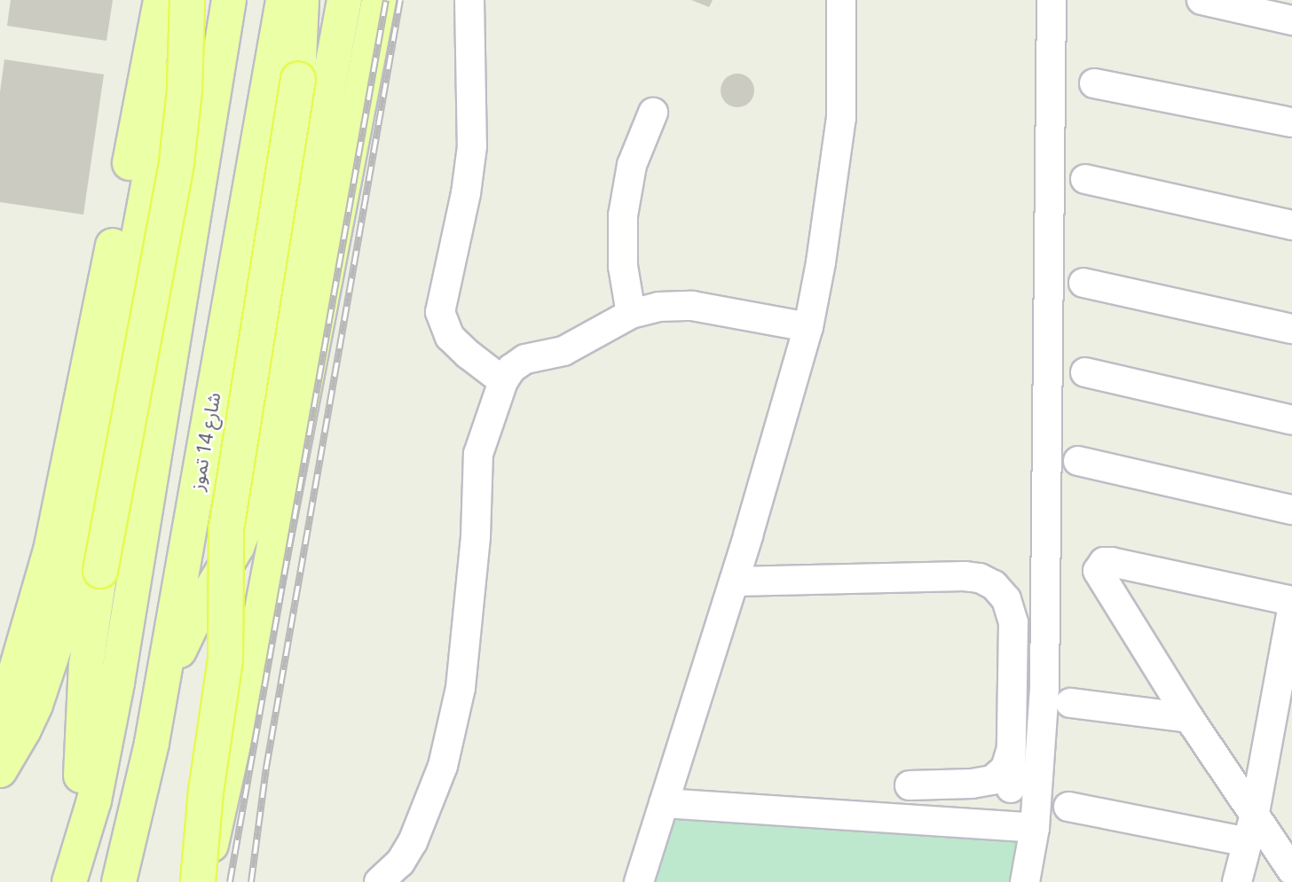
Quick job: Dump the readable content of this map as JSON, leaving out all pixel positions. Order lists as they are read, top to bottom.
{
  "streets": {
    "main road": ["شارع 14 تموز"]
  }
}
